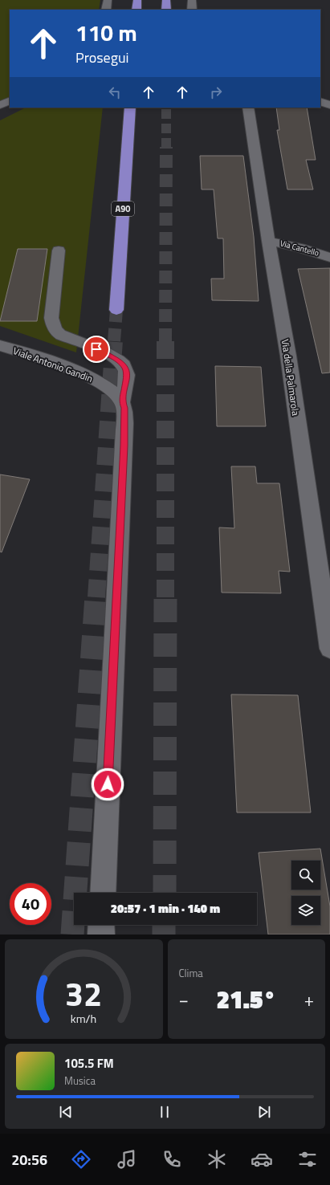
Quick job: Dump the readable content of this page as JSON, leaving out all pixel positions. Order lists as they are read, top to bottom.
{
  "streets": {
    "highway": ["A90"],
    "street": ["Via Cantello", "Viale Antonio Gandin", "Via della Palmarola"]
  },
  "crossings": [
    ["Via Cantello", "Via della Palmarola"]
  ],
  "page": {
    "turn": ["110 m", "Prosegui"],
    "limit": "40",
    "trip": "20:57 · 1 min · 140 m",
    "tile": "Clima",
    "heat": ["−", "21.5°", "+"],
    "song": ["105.5 FM", "Musica"],
    "tabs": "20:56",
    "gauge": ["32", "km/h"]
  }
}
